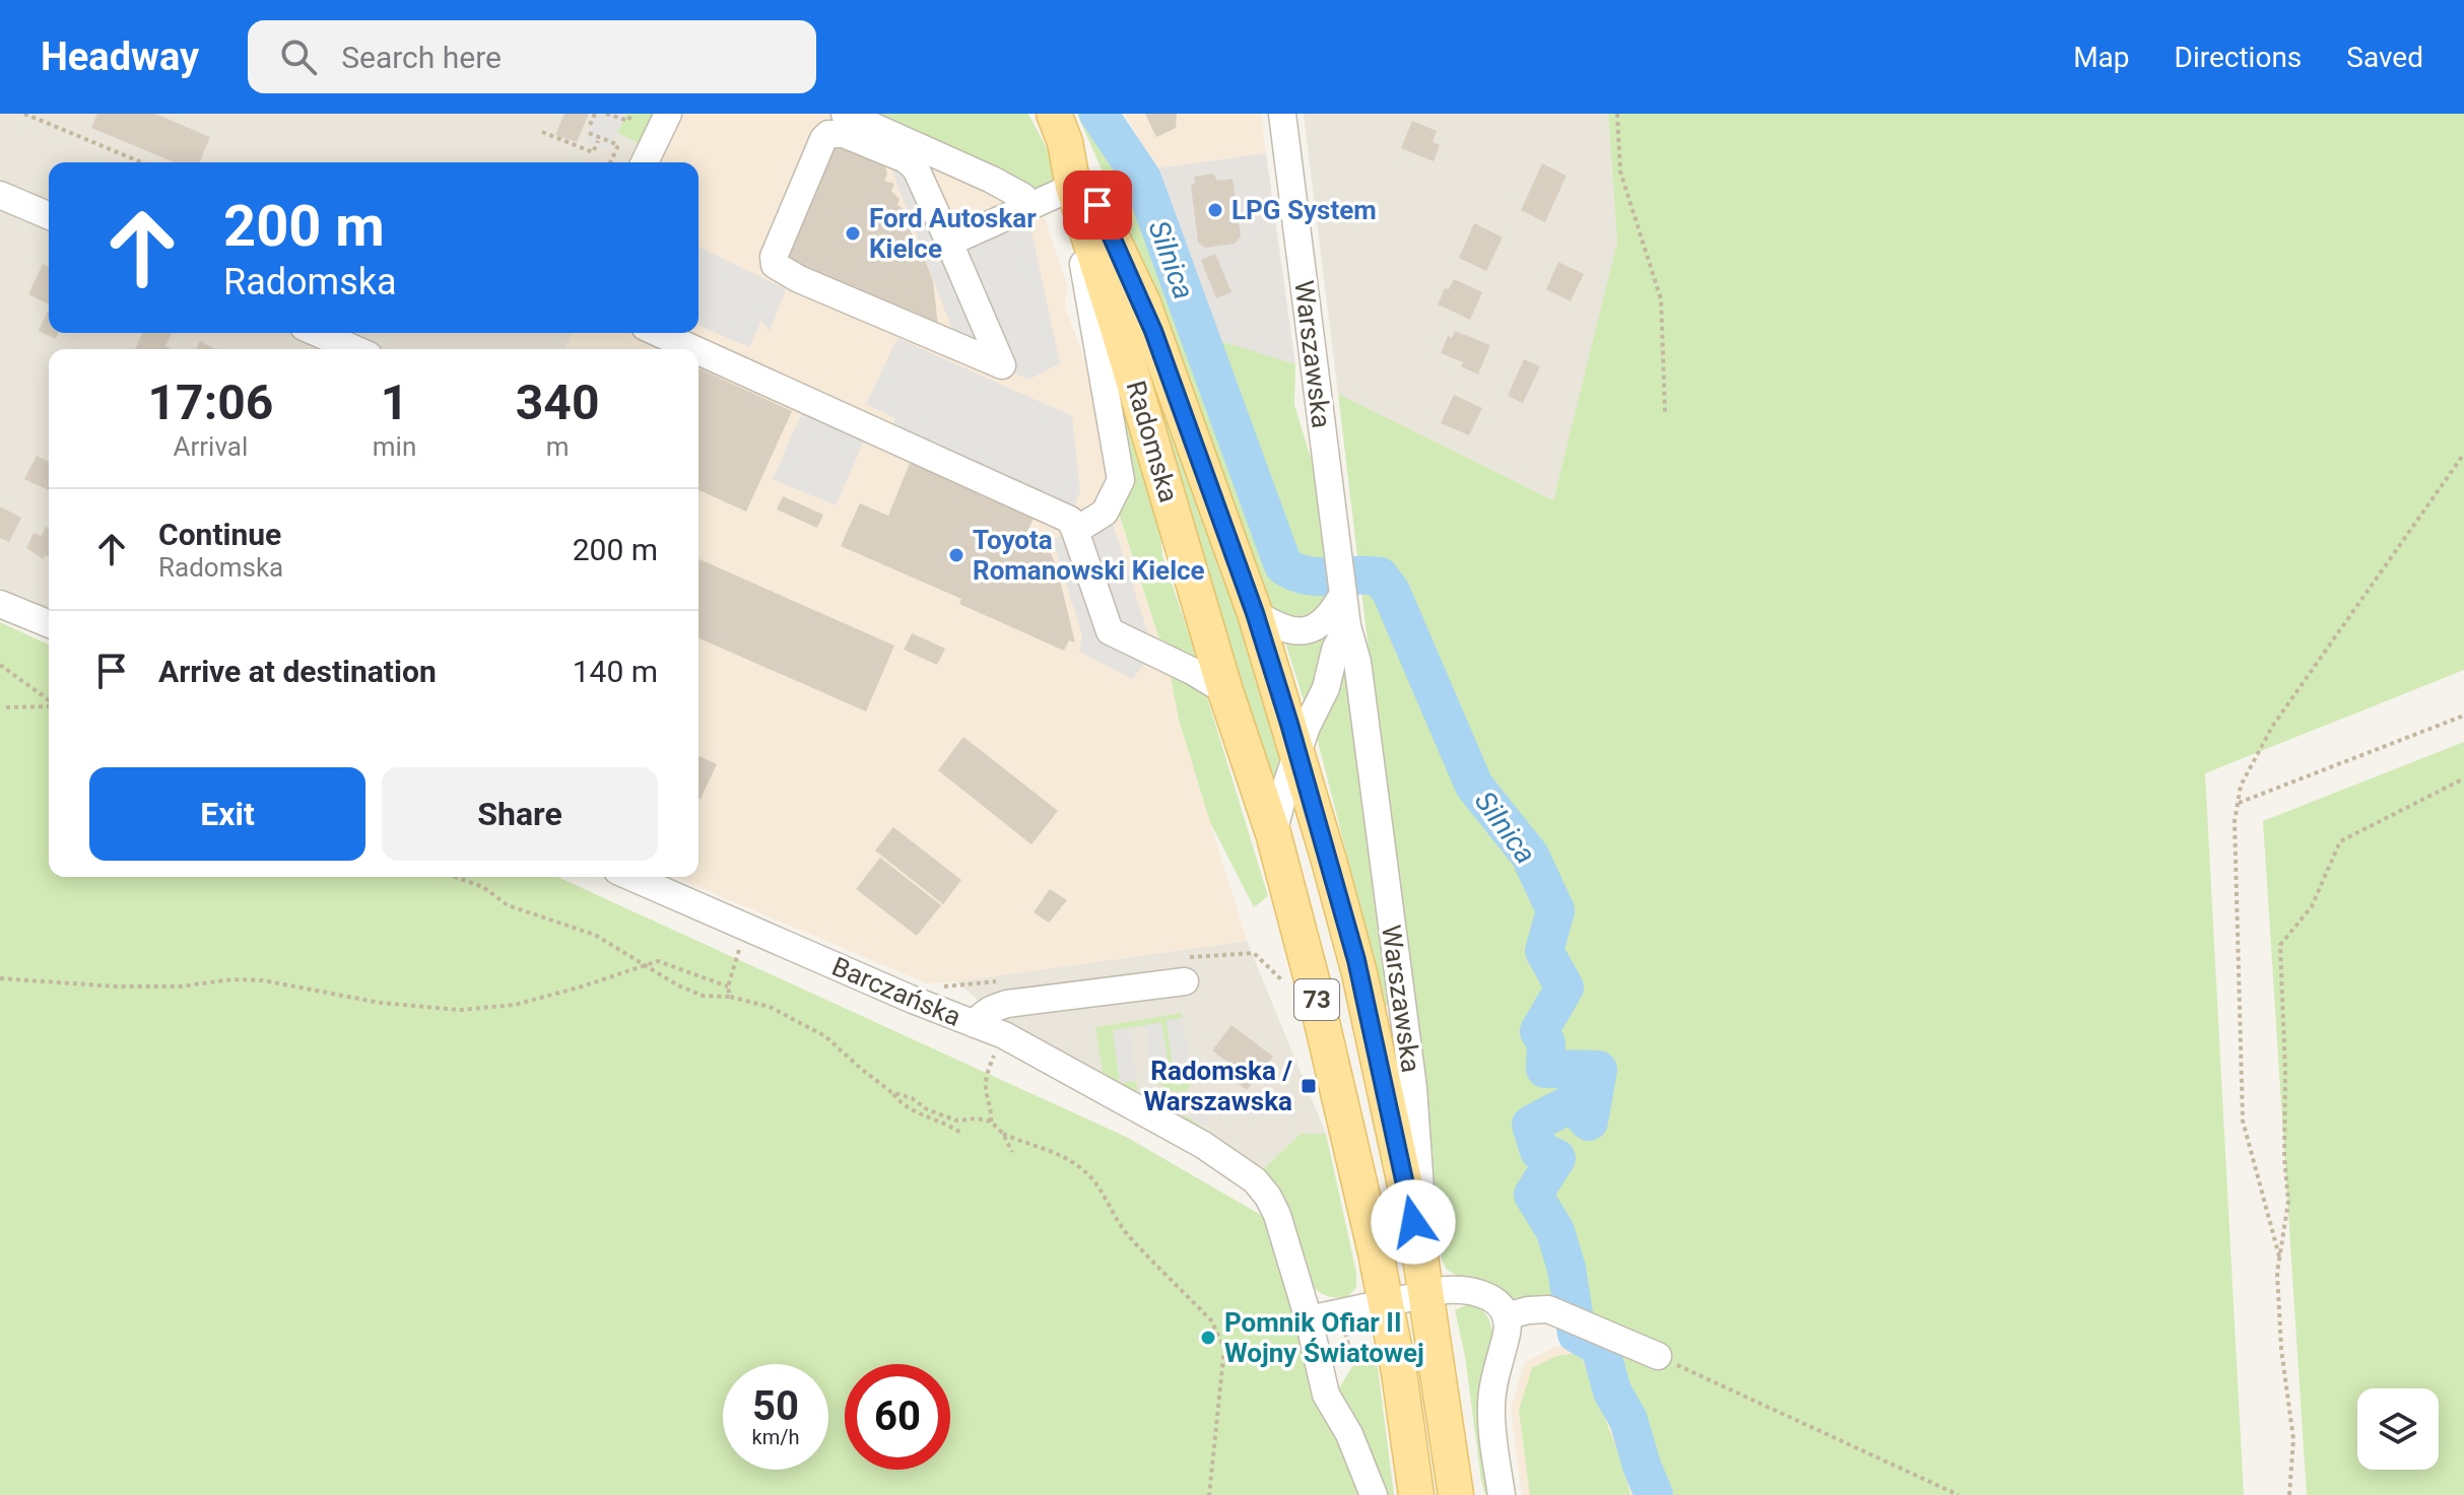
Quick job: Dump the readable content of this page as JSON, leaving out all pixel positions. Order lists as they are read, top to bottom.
{
  "streets": {
    "main road": ["Warszawska", "Radomska", "73"],
    "street": ["Barczańska"]
  },
  "crossings": [
    ["Warszawska", "Radomska"],
    ["Warszawska", "73"],
    ["Radomska", "73"]
  ],
  "water": ["Silnica"],
  "places": {
    "other": [
      "LPG System",
      "Ford Autoskar Kielce",
      "Toyota Romanowski Kielce",
      "Pomnik Ofiar II Wojny Światowej"
    ],
    "transit": ["Radomska / Warszawska"]
  },
  "page": {
    "header": "Headway",
    "search": "Search here",
    "nav": ["Map", "Directions", "Saved"],
    "turn": ["200 m", "Radomska"],
    "eta": [
      "17:06",
      "Arrival",
      "1",
      "min",
      "340",
      "m"
    ],
    "list": [
      {
        "name": "Continue",
        "note": "Radomska",
        "value": "200 m"
      },
      {
        "name": "Arrive at destination",
        "value": "140 m"
      }
    ],
    "buttons": ["Exit", "Share"],
    "speed": "50 km/h",
    "limit": "60"
  }
}
